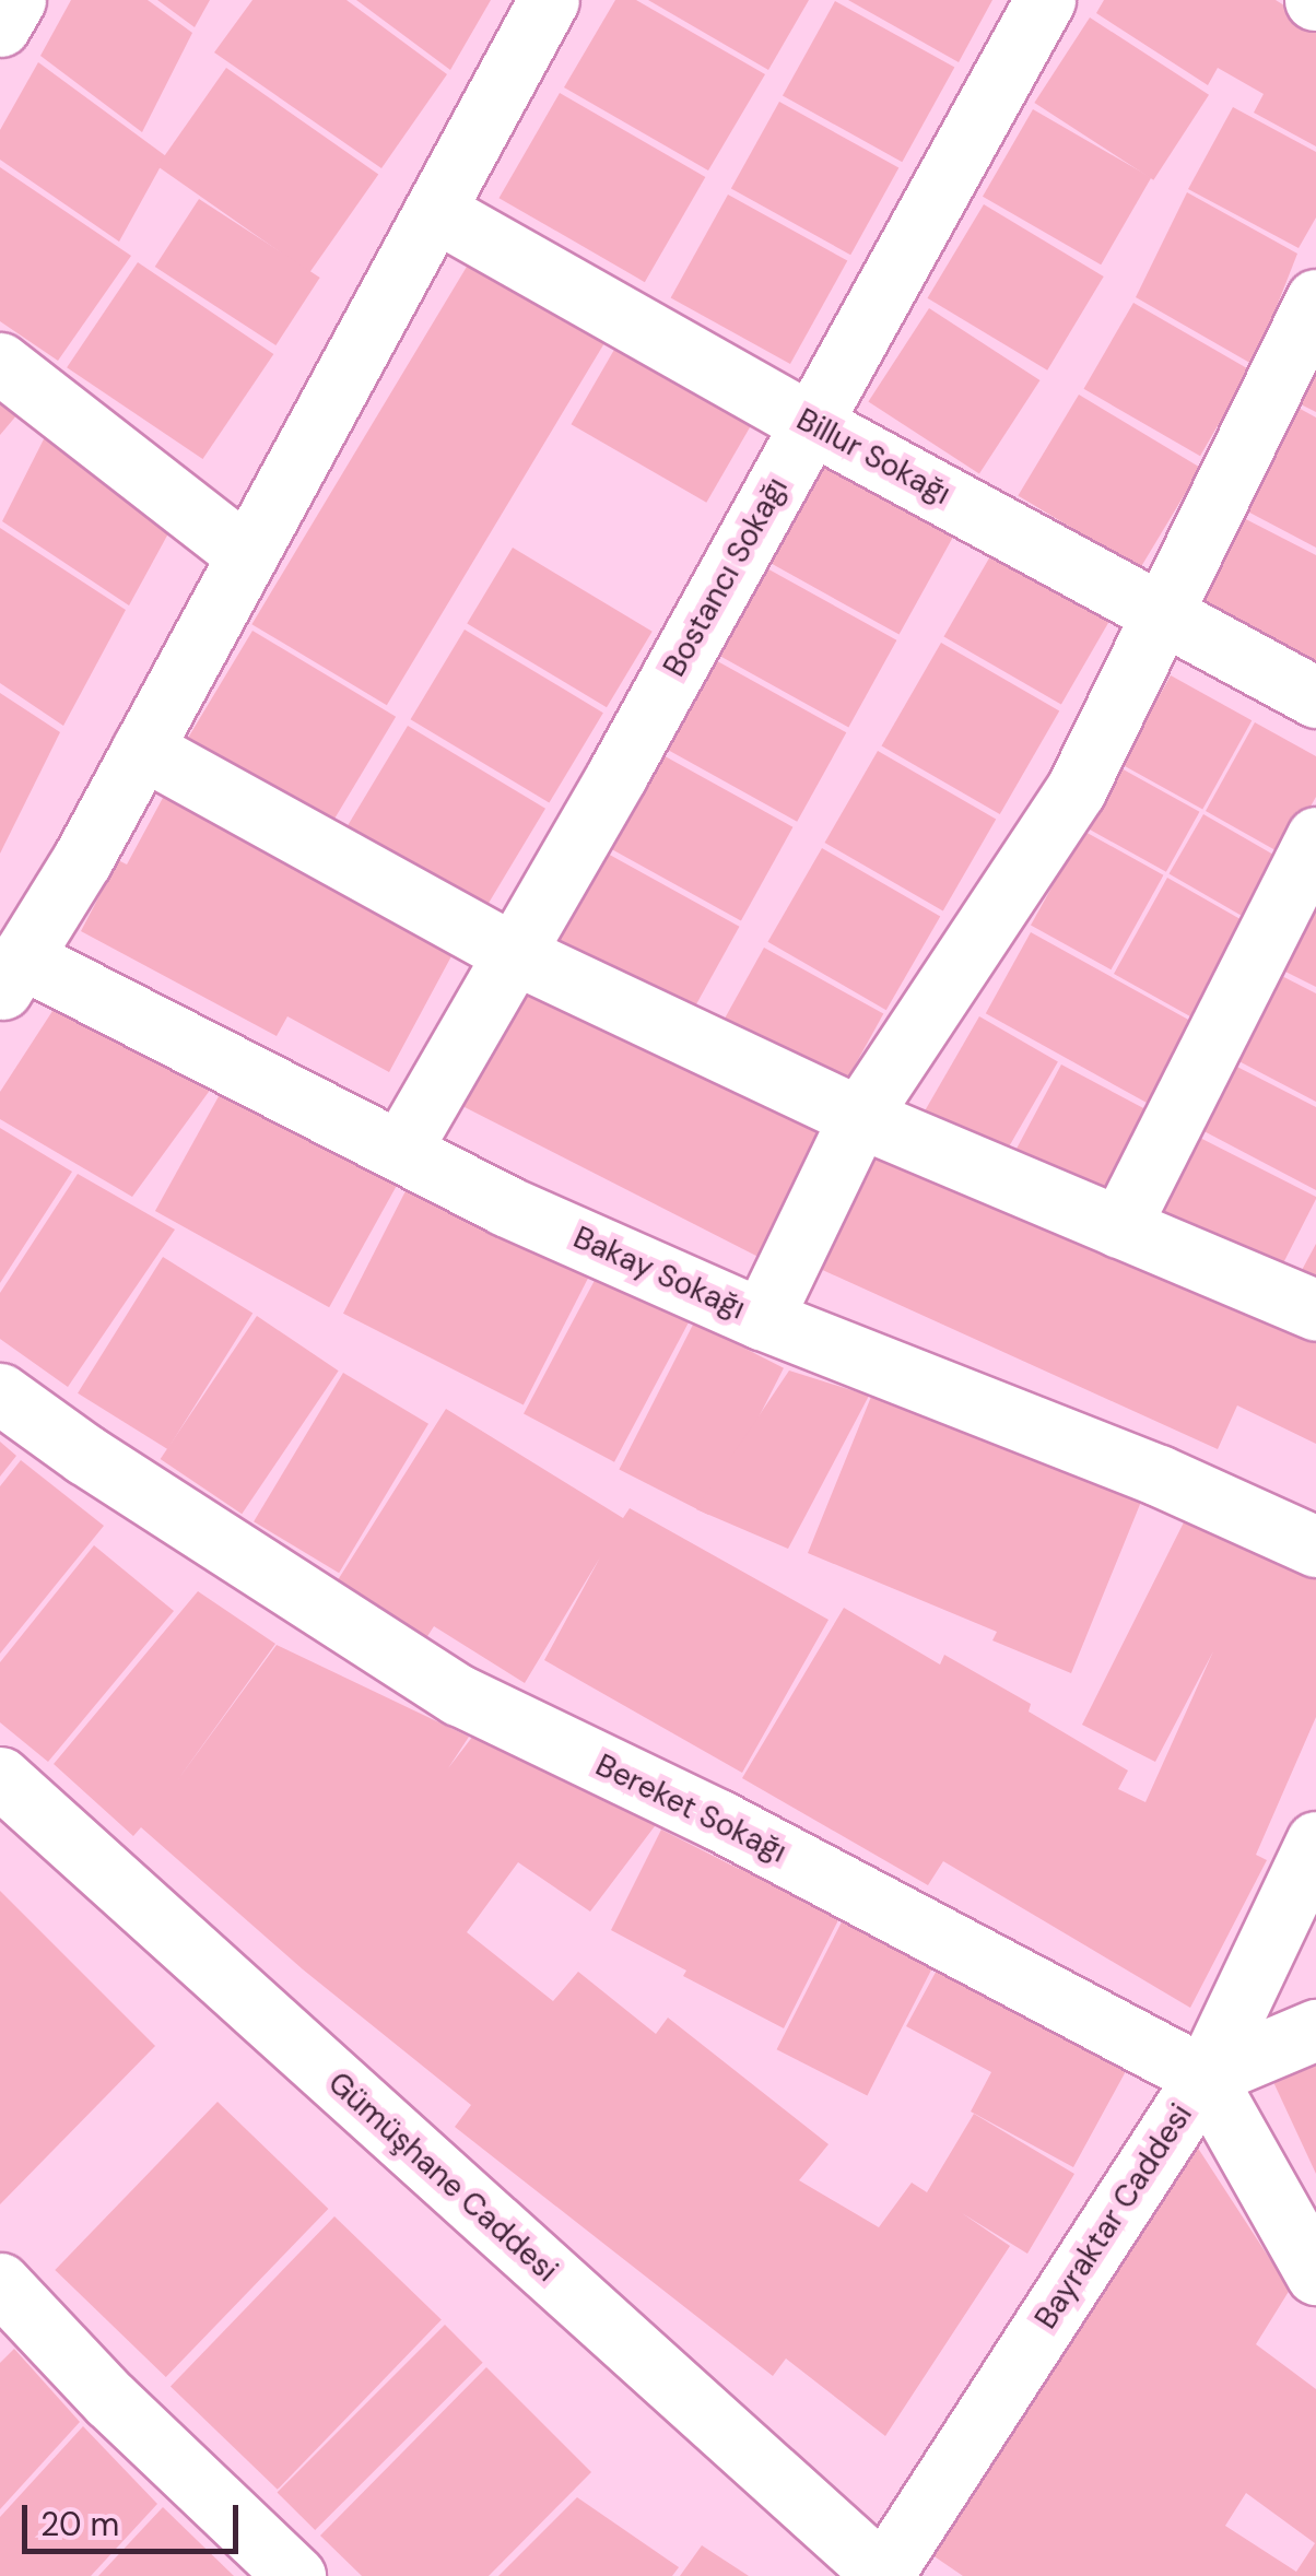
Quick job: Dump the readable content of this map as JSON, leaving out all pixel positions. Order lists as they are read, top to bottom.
{
  "streets": {
    "street": [
      "Billur Sokağı",
      "Bostancı Sokağı",
      "Bakay Sokağı",
      "Bereket Sokağı",
      "Gümüşhane Caddesi",
      "Bayraktar Caddesi"
    ]
  },
  "crossings": [
    ["Billur Sokağı", "Bostancı Sokağı"],
    ["Bostancı Sokağı", "Bakay Sokağı"],
    ["Bereket Sokağı", "Bayraktar Caddesi"],
    ["Gümüşhane Caddesi", "Bayraktar Caddesi"]
  ],
  "scale_bar": "20 m"
}
